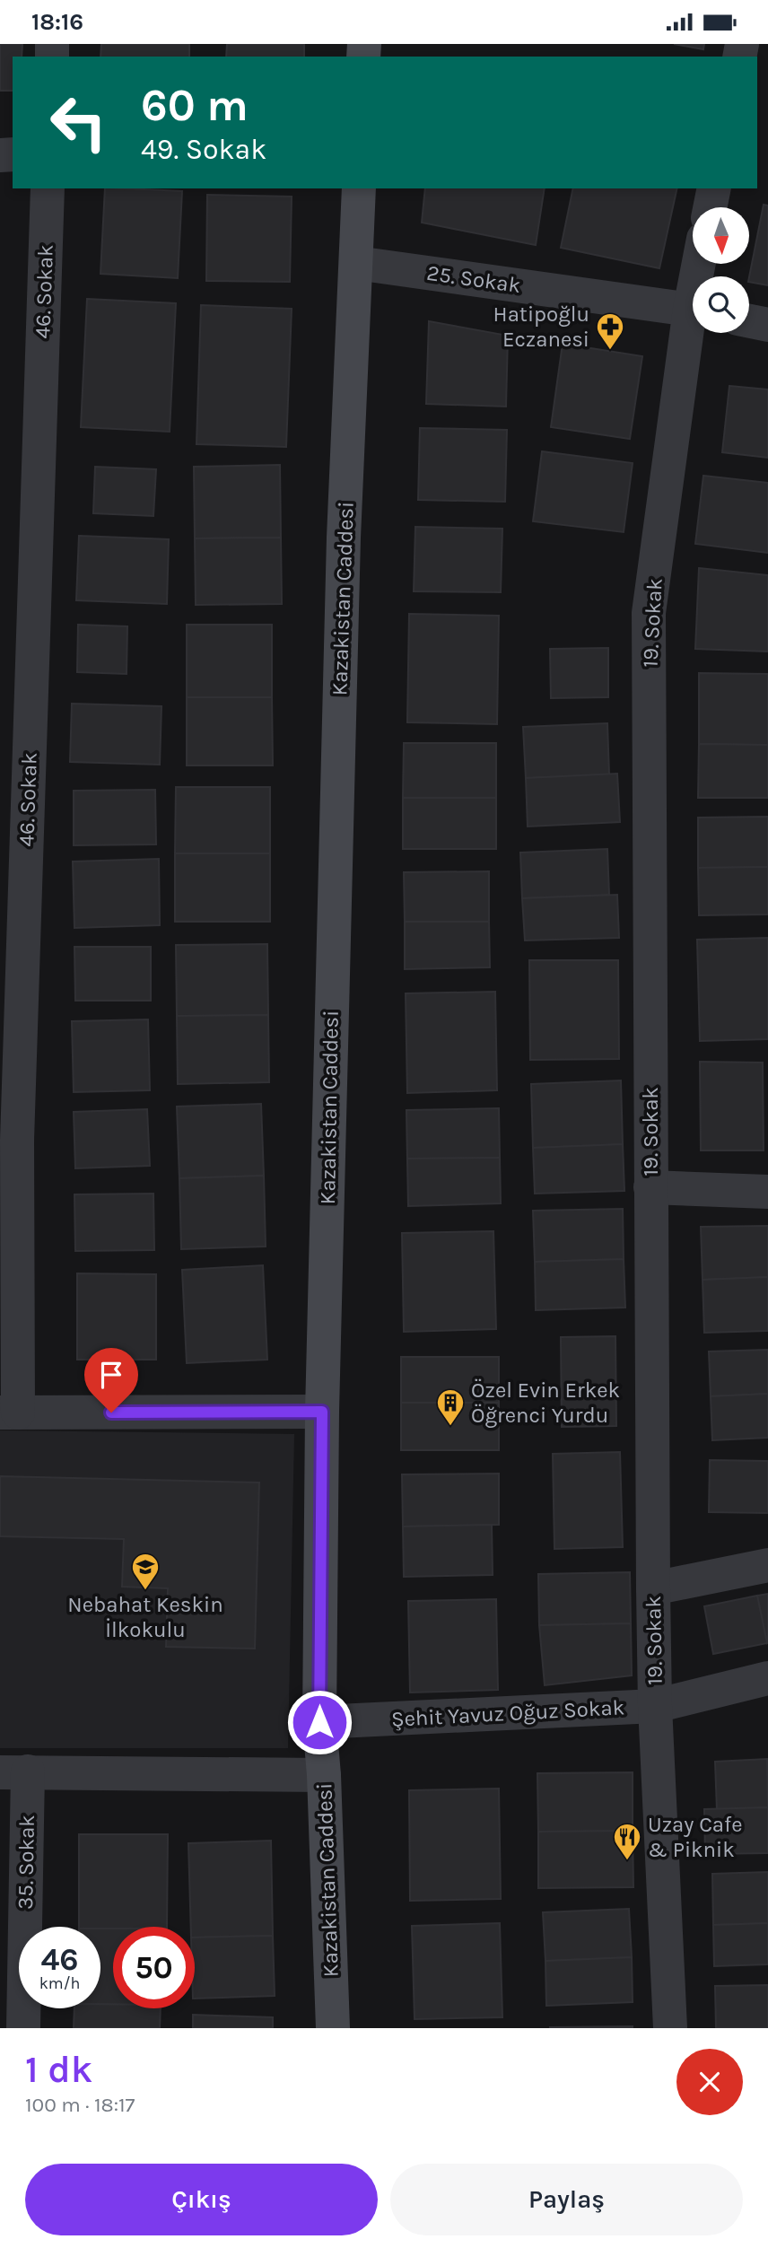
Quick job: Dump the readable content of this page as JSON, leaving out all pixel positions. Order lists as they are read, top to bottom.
{
  "streets": {
    "main road": ["Kazakistan Caddesi"],
    "street": [
      "25. Sokak",
      "46. Sokak",
      "19. Sokak",
      "Şehit Yavuz Oğuz Sokak",
      "35. Sokak"
    ]
  },
  "crossings": [
    ["25. Sokak", "Kazakistan Caddesi"],
    ["Kazakistan Caddesi", "Şehit Yavuz Oğuz Sokak"],
    ["19. Sokak", "Şehit Yavuz Oğuz Sokak"]
  ],
  "places": {
    "pharmacy": ["Hatipoğlu Eczanesi"],
    "building": ["Özel Evin Erkek Öğrenci Yurdu"],
    "school or university": ["Nebahat Keskin İlkokulu"],
    "restaurant": ["Uzay Cafe & Piknik"]
  },
  "north": "bottom",
  "page": {
    "status": "18:16",
    "turn": ["60 m", "49. Sokak"],
    "speed": "46 km/h",
    "limit": "50",
    "heading": ["1 dk", "100 m · 18:17"],
    "buttons": ["Çıkış", "Paylaş"]
  }
}
